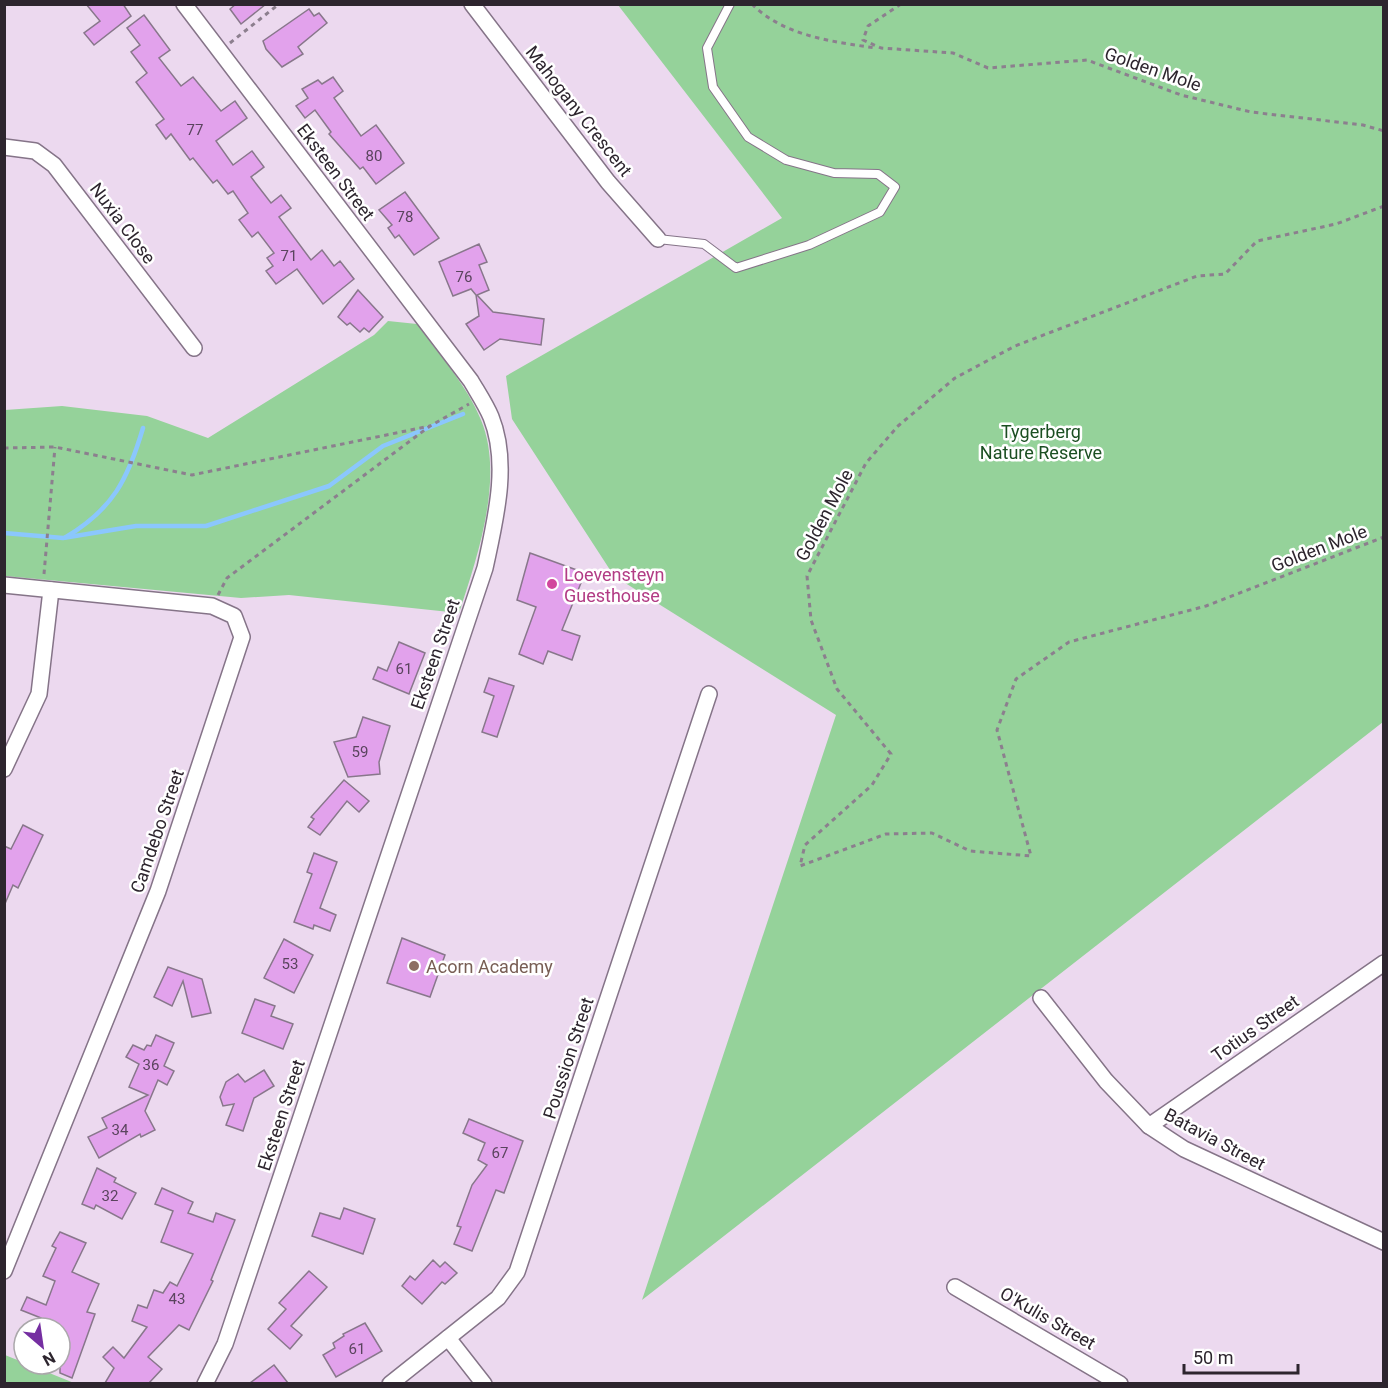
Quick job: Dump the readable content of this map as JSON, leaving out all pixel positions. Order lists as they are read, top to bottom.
{
  "streets": {
    "street": [
      "Mahogany Crescent",
      "Eksteen Street",
      "Nuxia Close",
      "Camdebo Street",
      "Totius Street",
      "Poussion Street",
      "Batavia Street",
      "O'Kulis Street"
    ],
    "path": ["Golden Mole"]
  },
  "crossings": [
    ["Totius Street", "Batavia Street"]
  ],
  "parks": ["Tygerberg Nature Reserve"],
  "places": ["Loevensteyn Guesthouse", "Acorn Academy"],
  "house_numbers": [
    "77",
    "80",
    "78",
    "71",
    "76",
    "61",
    "59",
    "53",
    "36",
    "34",
    "67",
    "32",
    "43",
    "61"
  ],
  "scale_bar": "50 m",
  "north": "bottom right"
}
